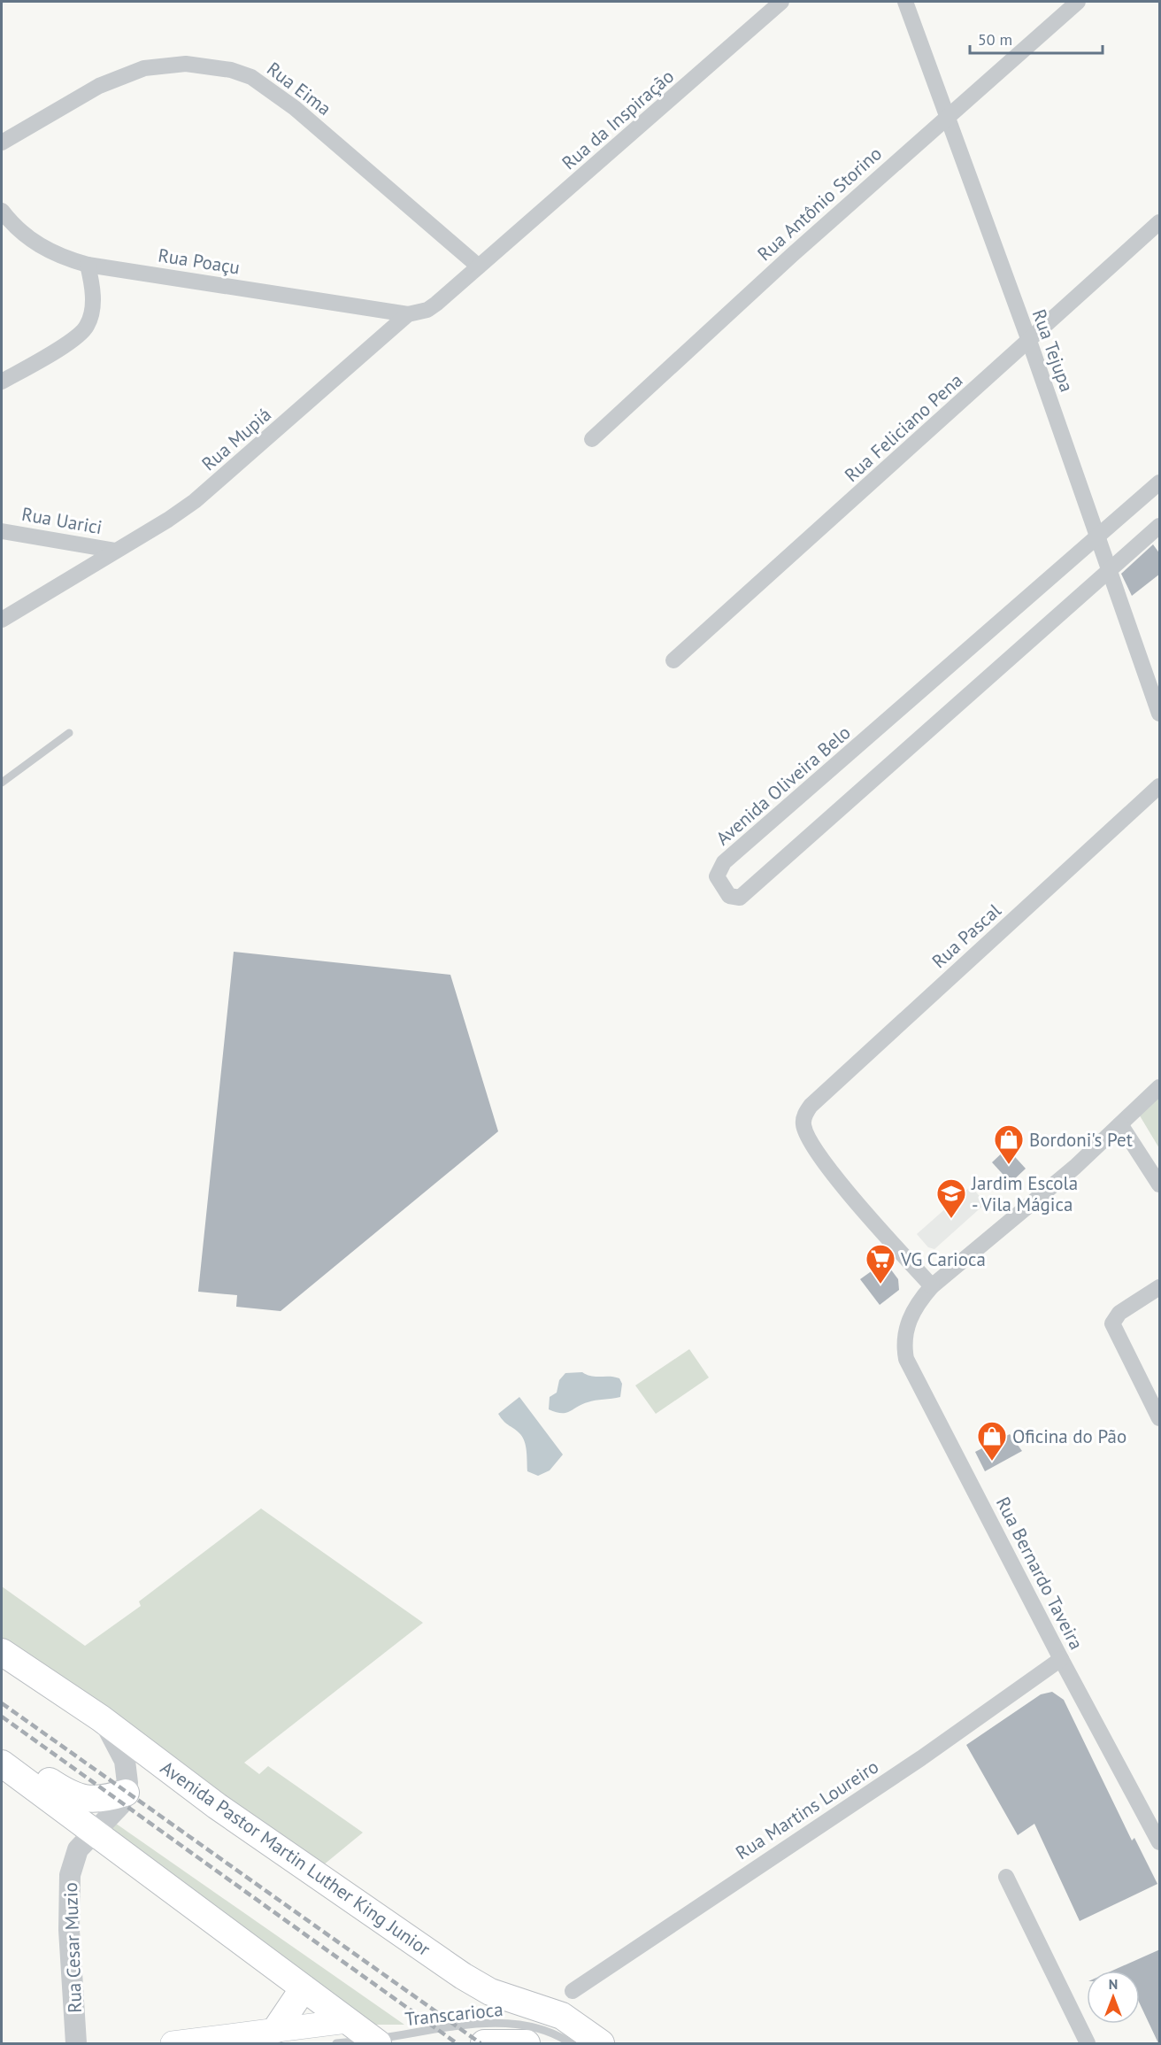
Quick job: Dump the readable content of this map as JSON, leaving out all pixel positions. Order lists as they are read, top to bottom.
{
  "streets": {
    "main road": ["Avenida Pastor Martin Luther King Junior"],
    "street": [
      "Rua Eima",
      "Rua da Inspiração",
      "Rua Antônio Storino",
      "Rua Poaçu",
      "Rua Tejupa",
      "Rua Feliciano Pena",
      "Rua Mupiá",
      "Rua Uarici",
      "Avenida Oliveira Belo",
      "Rua Pascal",
      "Rua Bernardo Taveira",
      "Rua Martins Loureiro",
      "Rua Cesar Muzio"
    ],
    "lane": ["Transcarioca"]
  },
  "crossings": [
    ["Rua Eima", "Rua da Inspiração"],
    ["Rua Eima", "Rua Mupiá"],
    ["Rua da Inspiração", "Rua Mupiá"],
    ["Rua Antônio Storino", "Rua Tejupa"],
    ["Rua Poaçu", "Rua Mupiá"],
    ["Rua Tejupa", "Rua Feliciano Pena"],
    ["Rua Tejupa", "Avenida Oliveira Belo"],
    ["Rua Mupiá", "Rua Uarici"],
    ["Rua Pascal", "Rua Bernardo Taveira"],
    ["Rua Bernardo Taveira", "Rua Martins Loureiro"]
  ],
  "places": {
    "shop": ["Bordoni's Pet", "Oficina do Pão"],
    "school or university": ["Jardim Escola - Vila Mágica"],
    "supermarket": ["VG Carioca"]
  },
  "scale_bar": "50 m",
  "north": "top"
}
